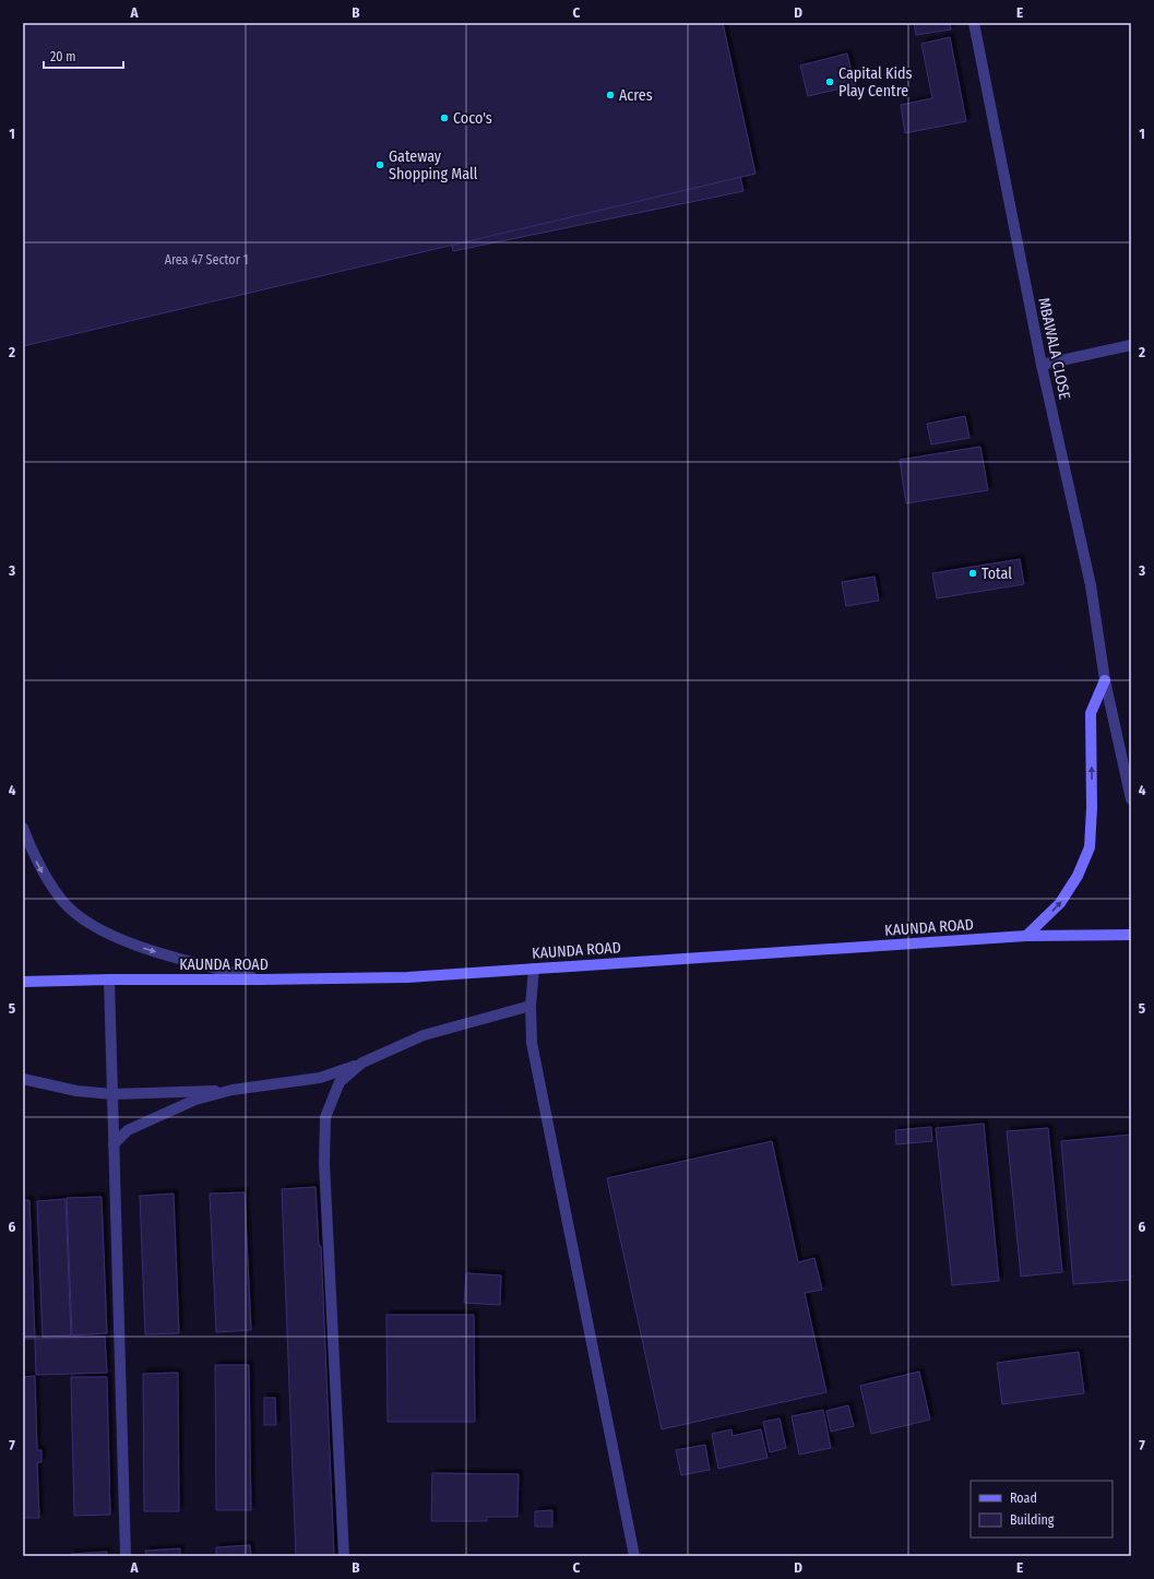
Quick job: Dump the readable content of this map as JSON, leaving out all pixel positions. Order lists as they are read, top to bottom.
{
  "streets": {
    "main road": ["KAUNDA ROAD"],
    "street": ["MBAWALA CLOSE"]
  },
  "places": [
    "Capital Kids Play Centre",
    "Acres",
    "Coco's",
    "Gateway Shopping Mall",
    "Total"
  ],
  "house_numbers": ["Area 47 Sector 1"],
  "legend": ["Road", "Building"],
  "scale_bar": "20 m",
  "grid": {
    "columns": [
      "A",
      "B",
      "C",
      "D",
      "E"
    ],
    "rows": [
      "1",
      "2",
      "3",
      "4",
      "5",
      "6",
      "7"
    ]
  }
}
